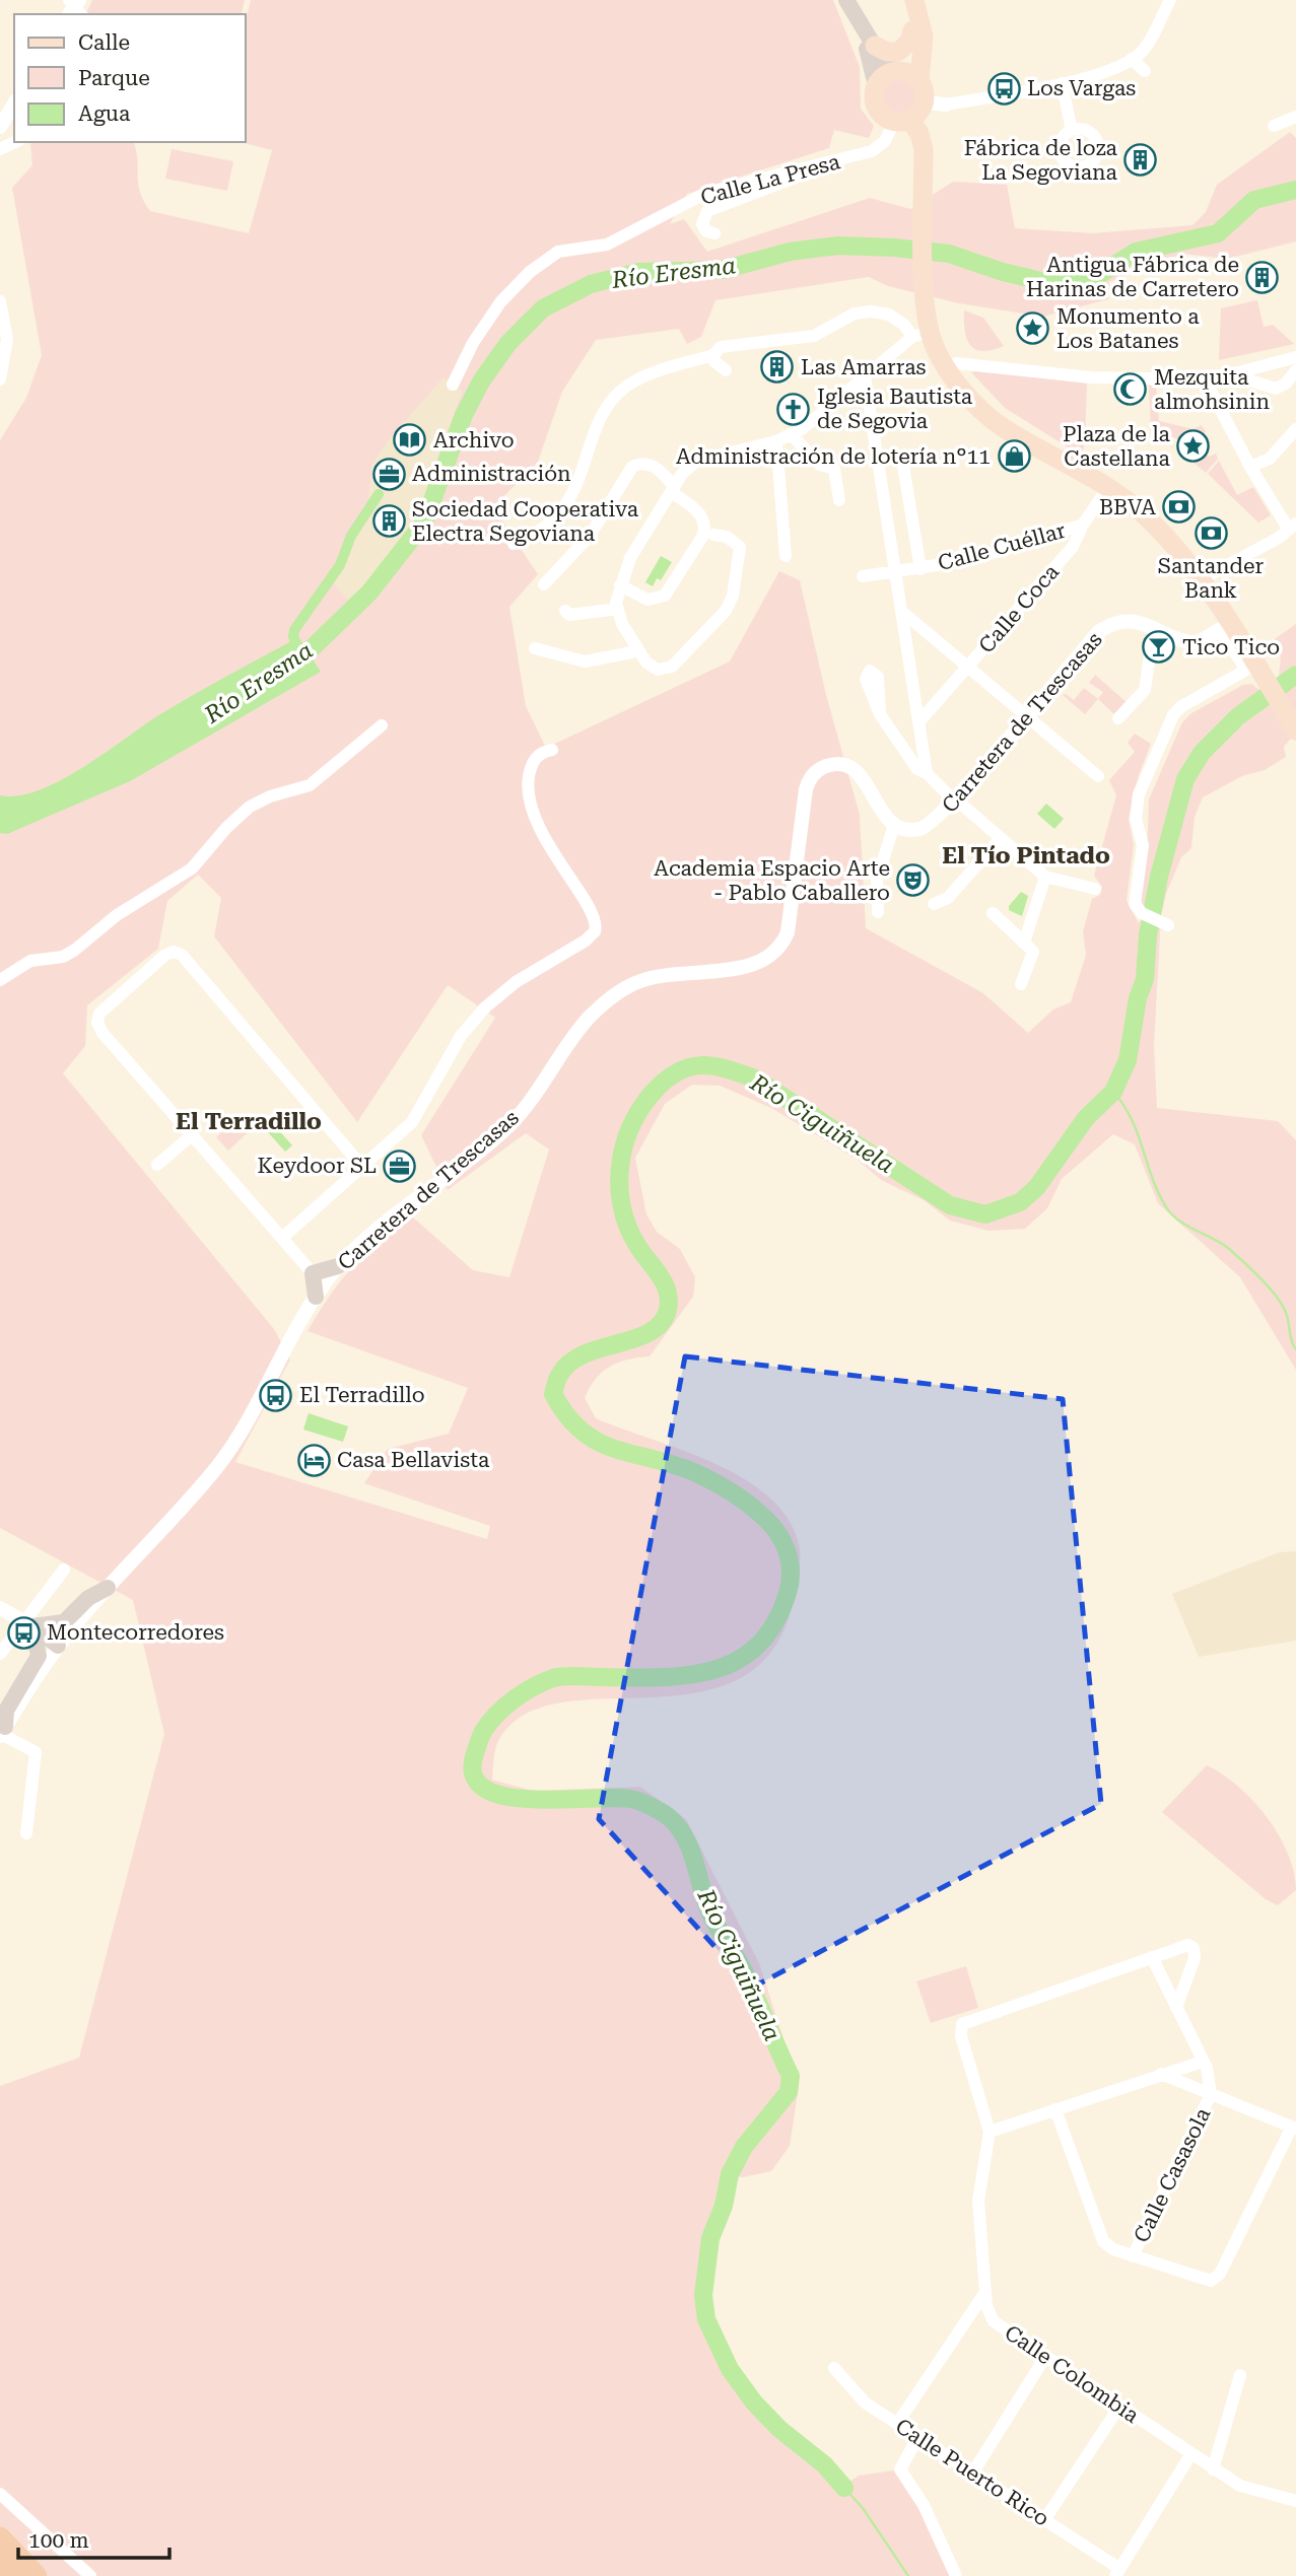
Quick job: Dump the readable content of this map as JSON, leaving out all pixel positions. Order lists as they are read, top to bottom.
{
  "streets": {
    "street": [
      "Calle La Presa",
      "Calle Cuéllar",
      "Calle Coca",
      "Carretera de Trescasas",
      "Calle Casasola",
      "Calle Colombia",
      "Calle Puerto Rico"
    ]
  },
  "crossings": [
    ["Calle Cuéllar", "Calle Coca"]
  ],
  "districts": ["El Tío Pintado", "El Terradillo"],
  "water": ["Río Eresma", "Río Ciguiñuela"],
  "places": {
    "bus stop": ["Los Vargas", "El Terradillo", "Montecorredores"],
    "building": [
      "Fábrica de loza La Segoviana",
      "Antigua Fábrica de Harinas de Carretero",
      "Las Amarras",
      "Sociedad Cooperativa Electra Segoviana"
    ],
    "place": ["Monumento a Los Batanes", "Plaza de la Castellana"],
    "mosque": ["Mezquita almohsinin"],
    "church": ["Iglesia Bautista de Segovia"],
    "library": ["Archivo"],
    "shop": ["Administración de lotería n°11"],
    "office": ["Administración", "Keydoor SL"],
    "bank": ["BBVA", "Santander Bank"],
    "bar": ["Tico Tico"],
    "theatre": ["Academia Espacio Arte - Pablo Caballero"],
    "hotel": ["Casa Bellavista"]
  },
  "legend": ["Calle", "Parque", "Agua"],
  "scale_bar": "100 m"
}
